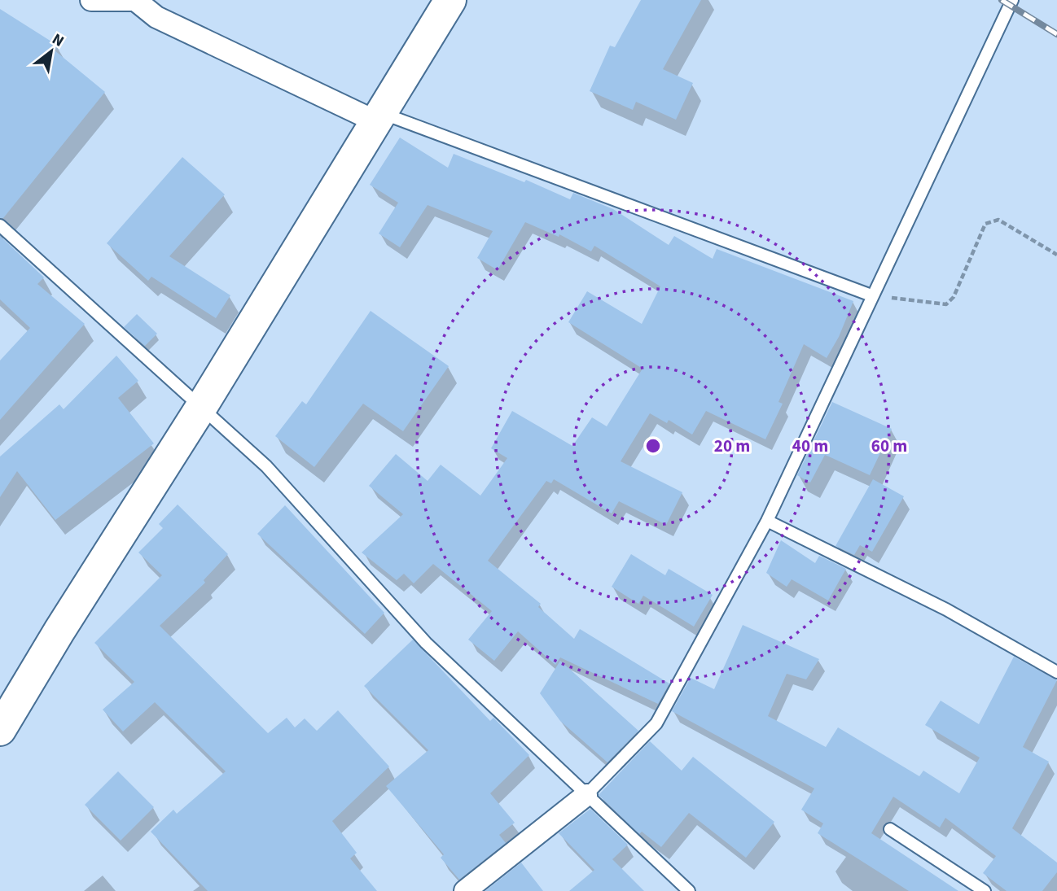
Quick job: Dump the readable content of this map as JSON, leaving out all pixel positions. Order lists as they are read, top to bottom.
{
  "north": "top right",
  "rings": ["20 m", "40 m", "60 m"]
}
